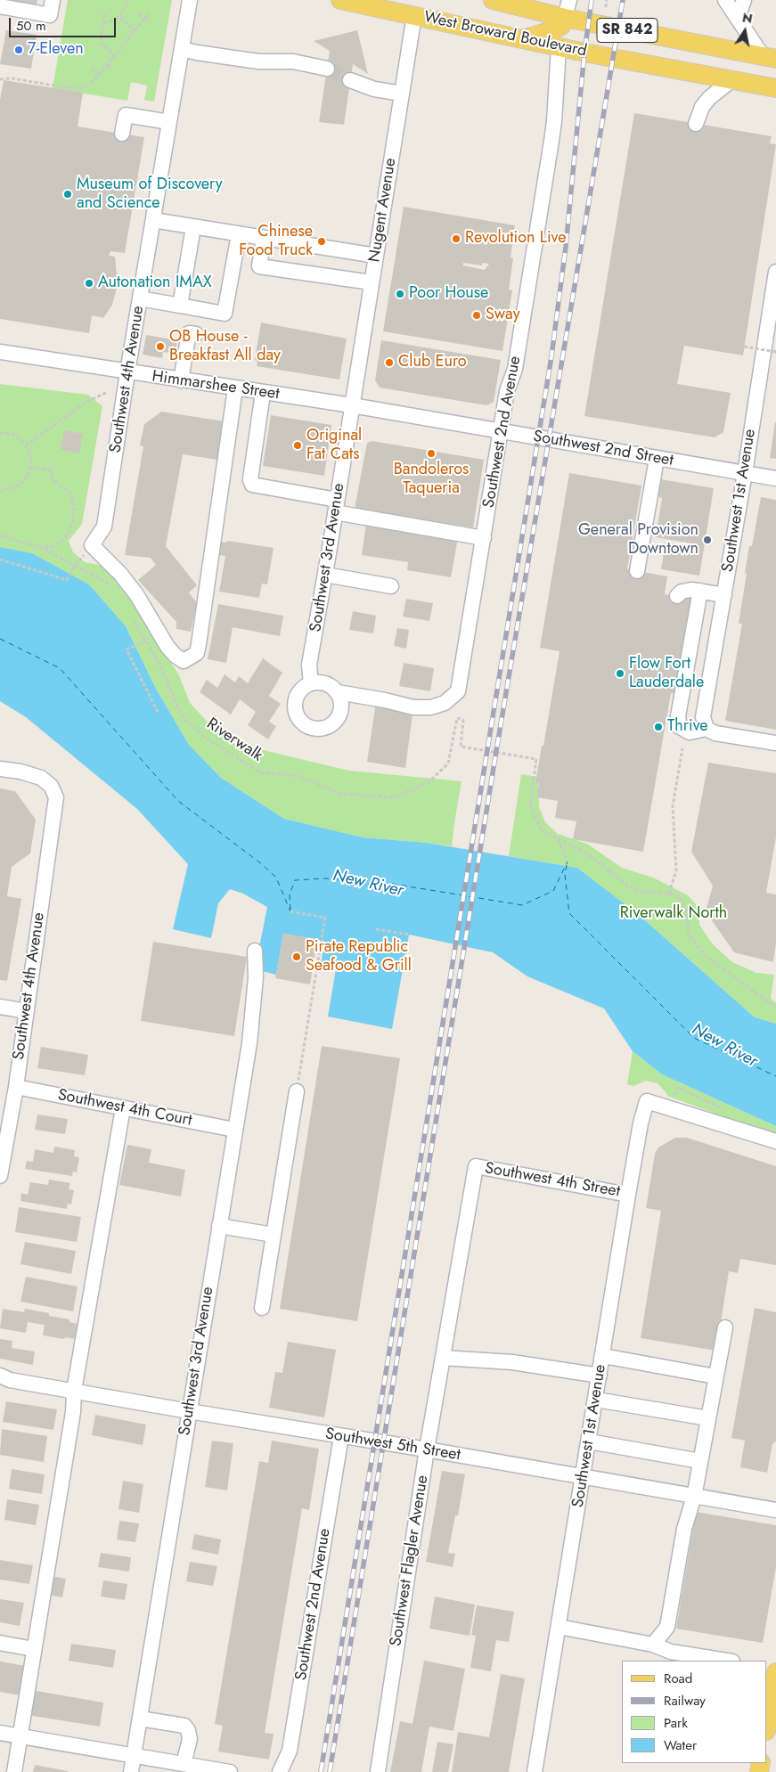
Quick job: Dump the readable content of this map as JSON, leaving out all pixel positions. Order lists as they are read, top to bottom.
{
  "streets": {
    "main road": ["SR 842", "West Broward Boulevard"],
    "street": [
      "Nugent Avenue",
      "Southwest 4th Avenue",
      "Himmarshee Street",
      "Southwest 2nd Avenue",
      "Southwest 2nd Street",
      "Southwest 1st Avenue",
      "Southwest 3rd Avenue",
      "Southwest 4th Court",
      "Southwest 4th Street",
      "Southwest 5th Street",
      "Southwest Flagler Avenue"
    ],
    "path": ["Riverwalk"]
  },
  "crossings": [
    ["West Broward Boulevard", "Nugent Avenue"],
    ["West Broward Boulevard", "Southwest 2nd Avenue"],
    ["Nugent Avenue", "Himmarshee Street"],
    ["Nugent Avenue", "Southwest 2nd Street"],
    ["Nugent Avenue", "Southwest 3rd Avenue"],
    ["Southwest 4th Avenue", "Himmarshee Street"],
    ["Southwest 4th Avenue", "Southwest 4th Court"],
    ["Himmarshee Street", "Southwest 2nd Street"],
    ["Himmarshee Street", "Southwest 3rd Avenue"],
    ["Southwest 2nd Avenue", "Southwest 2nd Street"],
    ["Southwest 2nd Avenue", "Southwest 3rd Avenue"],
    ["Southwest 2nd Avenue", "Southwest 5th Street"],
    ["Southwest 2nd Street", "Southwest 1st Avenue"],
    ["Southwest 2nd Street", "Southwest 3rd Avenue"],
    ["Southwest 1st Avenue", "Southwest 4th Street"],
    ["Southwest 1st Avenue", "Southwest 5th Street"],
    ["Southwest 3rd Avenue", "Southwest 4th Court"],
    ["Southwest 3rd Avenue", "Southwest 5th Street"],
    ["Southwest 4th Street", "Southwest Flagler Avenue"],
    ["Southwest 5th Street", "Southwest Flagler Avenue"]
  ],
  "water": ["New River"],
  "parks": ["Riverwalk North"],
  "places": [
    "7-Eleven",
    "Museum of Discovery and Science",
    "Revolution Live",
    "Chinese Food Truck",
    "Autonation IMAX",
    "Poor House",
    "Sway",
    "OB House - Breakfast All day",
    "Club Euro",
    "Original Fat Cats",
    "Bandoleros Taqueria",
    "General Provision Downtown",
    "Flow Fort Lauderdale",
    "Thrive",
    "Pirate Republic Seafood & Grill"
  ],
  "legend": [
    "Road",
    "Railway",
    "Park",
    "Water"
  ],
  "scale_bar": "50 m",
  "north": "top"
}
